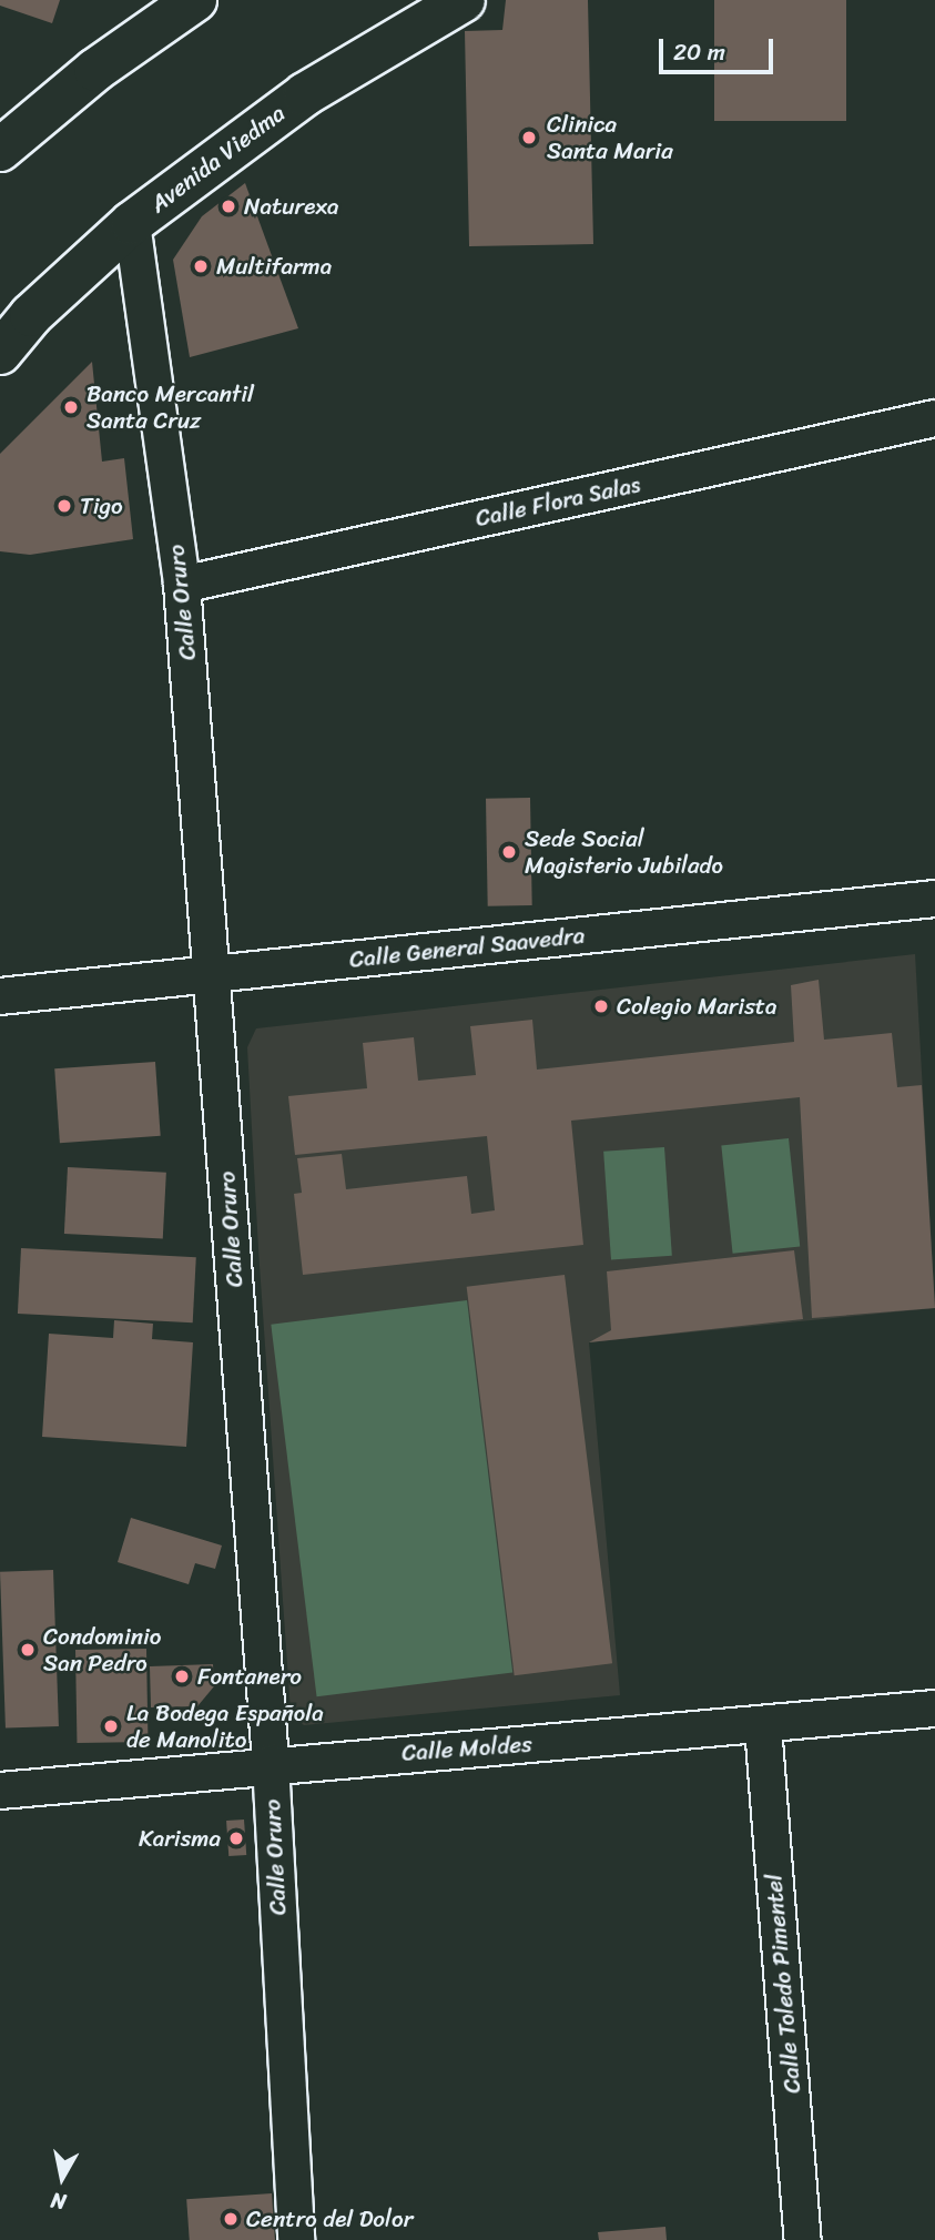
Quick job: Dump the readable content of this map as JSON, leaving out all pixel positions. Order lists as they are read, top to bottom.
{
  "streets": {
    "main road": ["Avenida Viedma"],
    "street": [
      "Calle Flora Salas",
      "Calle Oruro",
      "Calle General Saavedra",
      "Calle Moldes",
      "Calle Toledo Pimentel"
    ]
  },
  "crossings": [
    ["Avenida Viedma", "Calle Oruro"],
    ["Calle Flora Salas", "Calle Oruro"],
    ["Calle Oruro", "Calle General Saavedra"],
    ["Calle Oruro", "Calle Moldes"],
    ["Calle Moldes", "Calle Toledo Pimentel"]
  ],
  "places": [
    "Clinica Santa Maria",
    "Naturexa",
    "Multifarma",
    "Banco Mercantil Santa Cruz",
    "Tigo",
    "Sede Social Magisterio Jubilado",
    "Colegio Marista",
    "Condominio San Pedro",
    "Fontanero",
    "La Bodega Española de Manolito",
    "Karisma",
    "Centro del Dolor"
  ],
  "scale_bar": "20 m",
  "north": "bottom"
}
